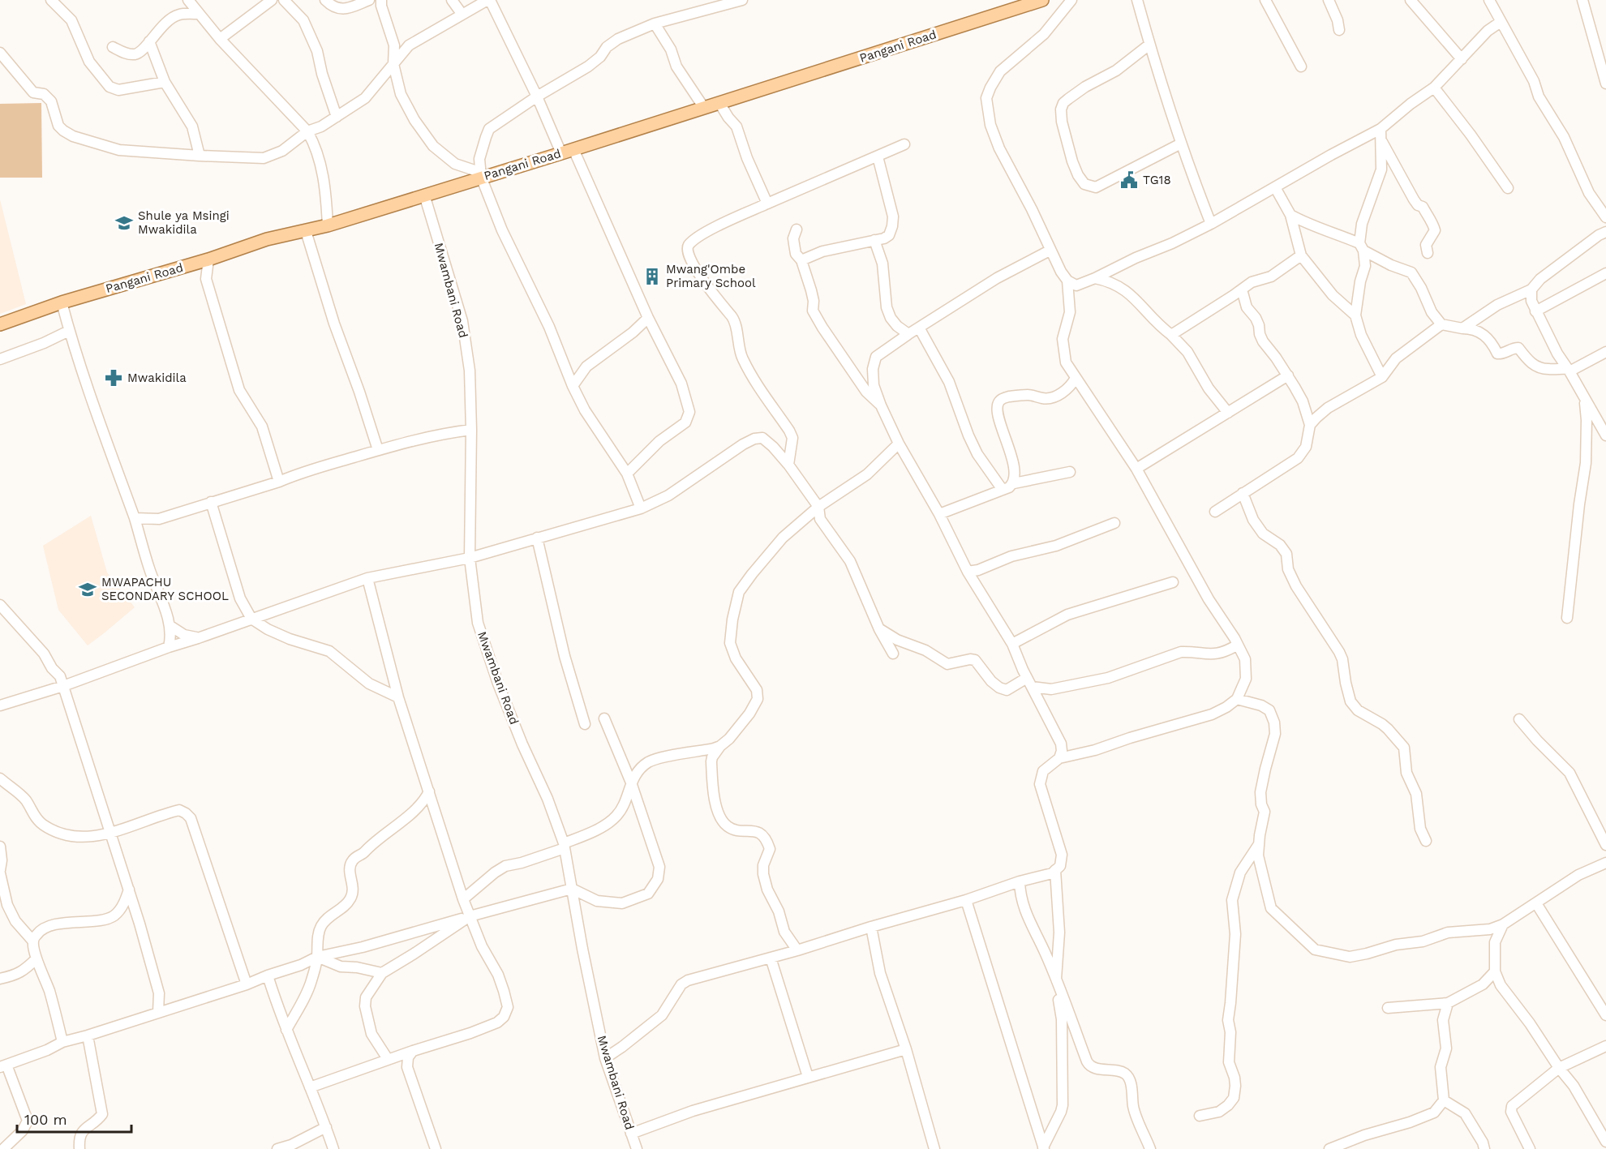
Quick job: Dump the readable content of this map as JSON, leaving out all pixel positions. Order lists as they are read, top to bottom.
{
  "streets": {
    "main road": ["Pangani Road"],
    "street": ["Mwambani Road"]
  },
  "crossings": [
    ["Pangani Road", "Mwambani Road"]
  ],
  "places": {
    "public building": ["TG18"],
    "school or university": ["Shule ya Msingi Mwakidila", "MWAPACHU SECONDARY SCHOOL"],
    "building": ["Mwang'Ombe Primary School"],
    "pharmacy": ["Mwakidila"]
  },
  "scale_bar": "100 m"
}
